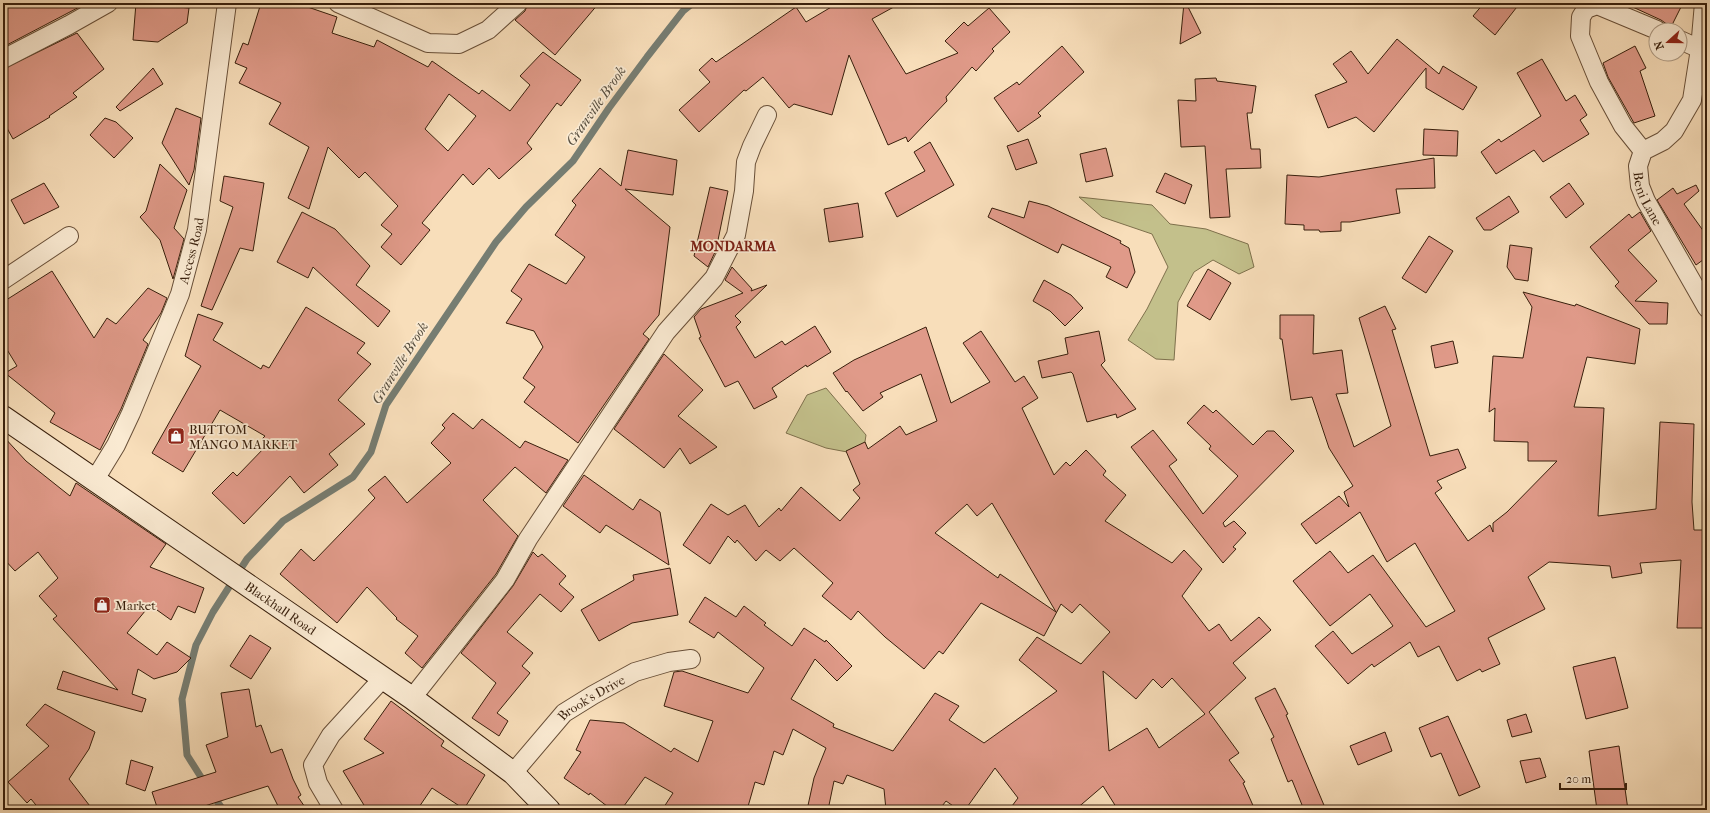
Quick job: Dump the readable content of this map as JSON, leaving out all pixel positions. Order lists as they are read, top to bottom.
{
  "streets": {
    "main road": ["Blackhall Road"],
    "street": ["Beni Lane", "Access Road", "Brook's Drive"]
  },
  "crossings": [
    ["Access Road", "Blackhall Road"],
    ["Blackhall Road", "Brook's Drive"]
  ],
  "districts": ["MONDARMA"],
  "water": ["Granville Brook"],
  "places": {
    "shop": ["BUTTOM MANGO MARKET", "Market"]
  },
  "scale_bar": "20 m",
  "north": "left"
}
